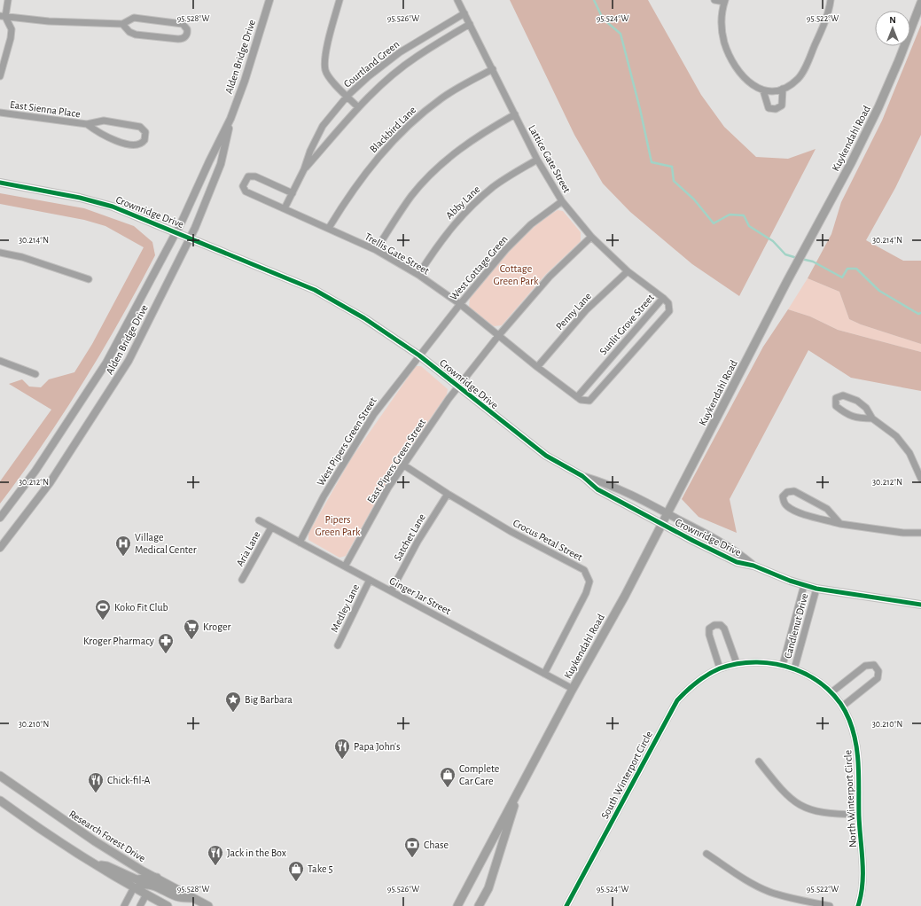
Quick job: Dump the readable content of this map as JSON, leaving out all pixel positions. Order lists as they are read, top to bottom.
{
  "streets": {
    "main road": ["Kuykendahl Road", "Research Forest Drive"],
    "street": [
      "Alden Bridge Drive",
      "Courtland Green",
      "East Sienna Place",
      "Blackbird Lane",
      "Lattice Gate Street",
      "Abby Lane",
      "Crownridge Drive",
      "Trellis Gate Street",
      "West Cottage Green",
      "Penny Lane",
      "Sunlit Grove Street",
      "West Pipers Green Street",
      "East Pipers Green Street",
      "Satchet Lane",
      "Crocus Petal Street",
      "Aria Lane",
      "Ginger Jar Street",
      "Medley Lane",
      "Candlenut Drive",
      "South Winterport Circle",
      "North Winterport Circle"
    ]
  },
  "crossings": [
    ["Alden Bridge Drive", "Crownridge Drive"],
    ["Courtland Green", "Lattice Gate Street"],
    ["Courtland Green", "Trellis Gate Street"],
    ["Blackbird Lane", "Lattice Gate Street"],
    ["Blackbird Lane", "Trellis Gate Street"],
    ["Kuykendahl Road", "Crownridge Drive"],
    ["Kuykendahl Road", "Ginger Jar Street"],
    ["Lattice Gate Street", "Abby Lane"],
    ["Lattice Gate Street", "West Cottage Green"],
    ["Lattice Gate Street", "Penny Lane"],
    ["Lattice Gate Street", "Sunlit Grove Street"],
    ["Lattice Gate Street", "East Pipers Green Street"],
    ["Abby Lane", "Trellis Gate Street"],
    ["Crownridge Drive", "West Cottage Green"],
    ["Crownridge Drive", "West Pipers Green Street"],
    ["Crownridge Drive", "East Pipers Green Street"],
    ["Crownridge Drive", "Candlenut Drive"],
    ["Trellis Gate Street", "West Cottage Green"],
    ["Trellis Gate Street", "Penny Lane"],
    ["Trellis Gate Street", "Sunlit Grove Street"],
    ["Trellis Gate Street", "East Pipers Green Street"],
    ["West Cottage Green", "West Pipers Green Street"],
    ["West Pipers Green Street", "Ginger Jar Street"],
    ["East Pipers Green Street", "Crocus Petal Street"],
    ["East Pipers Green Street", "Ginger Jar Street"],
    ["Satchet Lane", "Crocus Petal Street"],
    ["Satchet Lane", "Ginger Jar Street"],
    ["Crocus Petal Street", "Ginger Jar Street"],
    ["Aria Lane", "Ginger Jar Street"],
    ["Ginger Jar Street", "Medley Lane"],
    ["Candlenut Drive", "North Winterport Circle"],
    ["South Winterport Circle", "North Winterport Circle"]
  ],
  "parks": ["Cottage Green Park", "Pipers Green Park"],
  "places": {
    "hospital": ["Village Medical Center"],
    "sports": ["Koko Fit Club"],
    "supermarket": ["Kroger"],
    "pharmacy": ["Kroger Pharmacy"],
    "place": ["Big Barbara"],
    "restaurant": ["Papa John's", "Chick-fil-A", "Jack in the Box"],
    "shop": ["Complete Car Care", "Take 5"],
    "bank": ["Chase"]
  },
  "north": "top",
  "coordinates": [
    "95.528°W",
    "95.526°W",
    "95.524°W",
    "95.522°W",
    "30.214°N",
    "30.212°N",
    "30.210°N"
  ]
}
